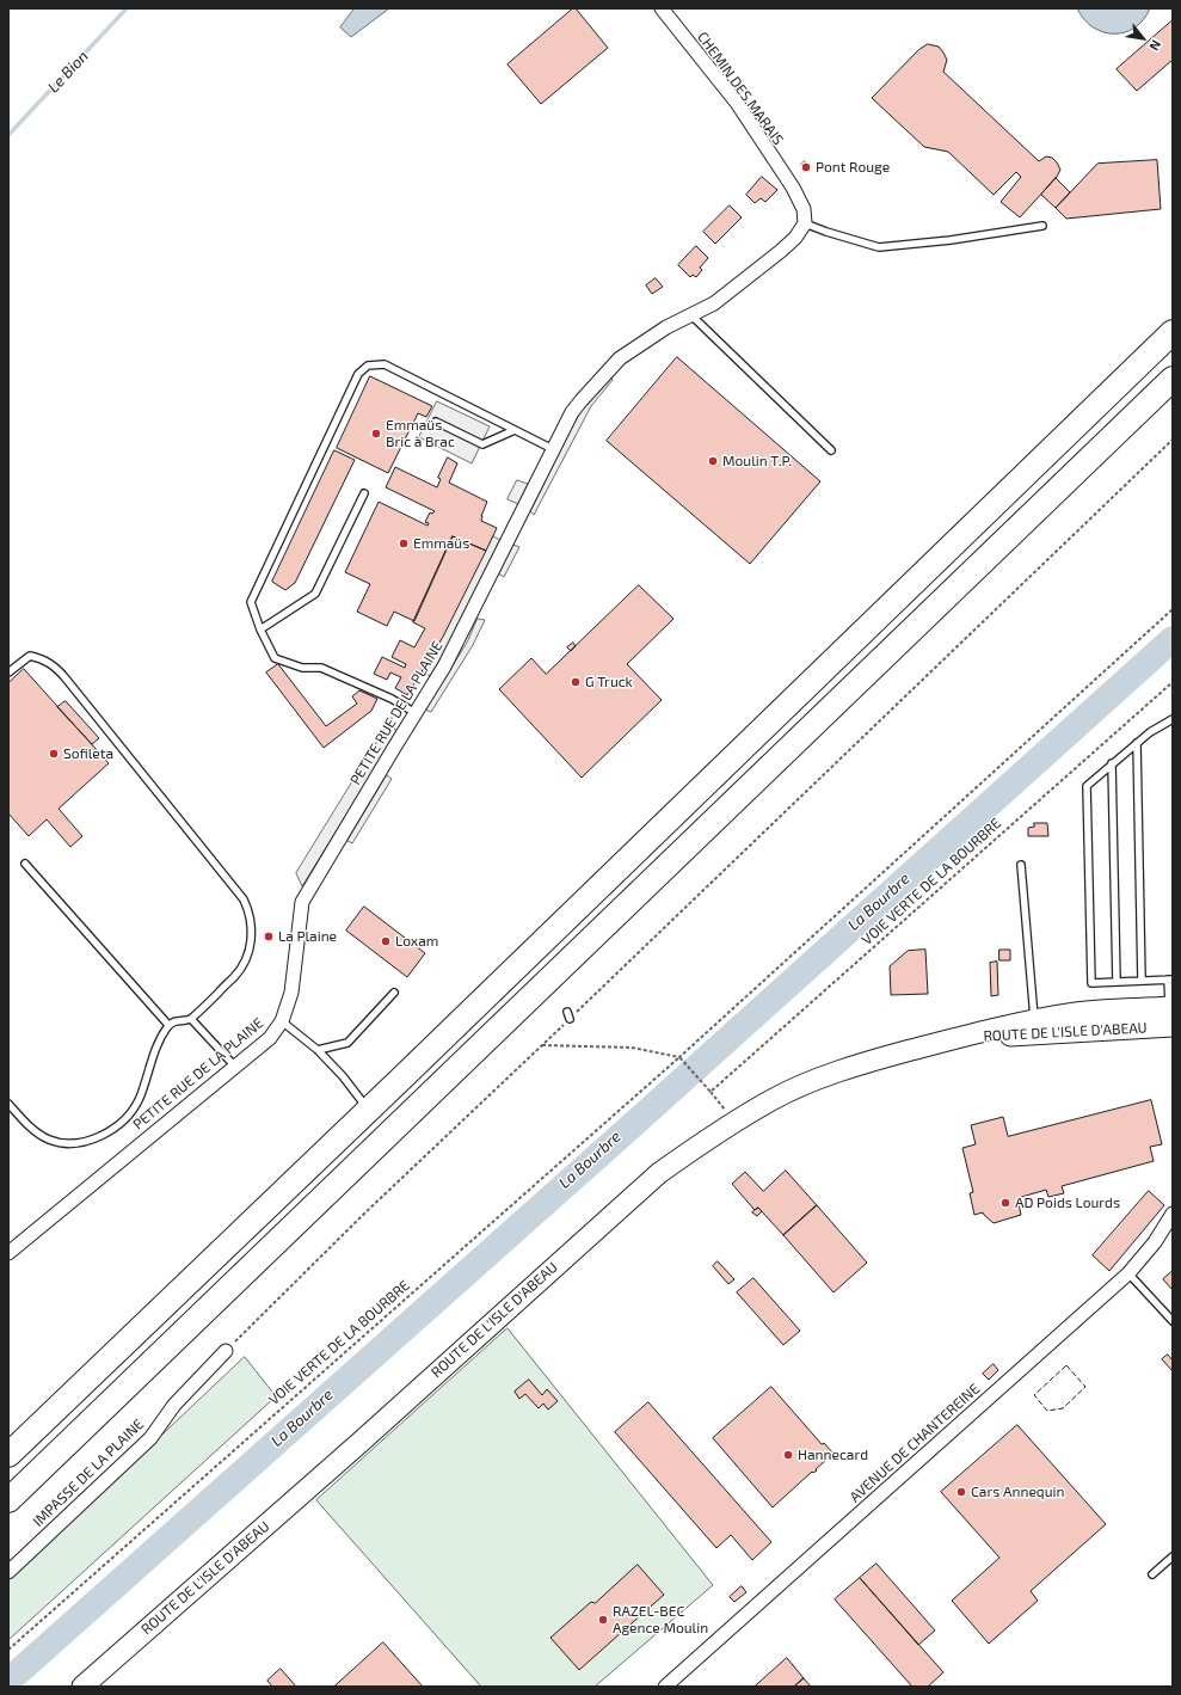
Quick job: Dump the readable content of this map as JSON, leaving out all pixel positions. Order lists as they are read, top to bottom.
{
  "streets": {
    "main road": ["ROUTE DE L'ISLE D'ABEAU"],
    "street": [
      "CHEMIN DES MARAIS",
      "PETITE RUE DE LA PLAINE",
      "AVENUE DE CHANTEREINE",
      "IMPASSE DE LA PLAINE"
    ],
    "path": ["VOIE VERTE DE LA BOURBRE"]
  },
  "crossings": [
    ["CHEMIN DES MARAIS", "PETITE RUE DE LA PLAINE"]
  ],
  "water": ["Le Bion", "La Bourbre"],
  "places": [
    "Pont Rouge",
    "Emmaüs Bric à Brac",
    "Moulin T.P.",
    "Emmaüs",
    "G Truck",
    "Sofileta",
    "La Plaine",
    "Loxam",
    "AD Poids Lourds",
    "Hannecard",
    "Cars Annequin",
    "RAZEL-BEC Agence Moulin"
  ],
  "north": "bottom right"
}
